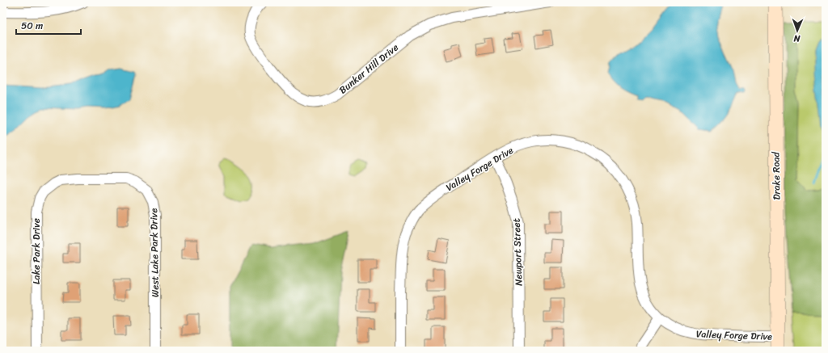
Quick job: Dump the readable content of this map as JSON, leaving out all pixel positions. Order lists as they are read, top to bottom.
{
  "streets": {
    "street": [
      "Bunker Hill Drive",
      "Valley Forge Drive",
      "Drake Road",
      "Lake Park Drive",
      "Newport Street",
      "West Lake Park Drive"
    ]
  },
  "crossings": [
    ["Valley Forge Drive", "Drake Road"],
    ["Valley Forge Drive", "Newport Street"],
    ["Lake Park Drive", "West Lake Park Drive"]
  ],
  "scale_bar": "50 m",
  "north": "bottom"
}
